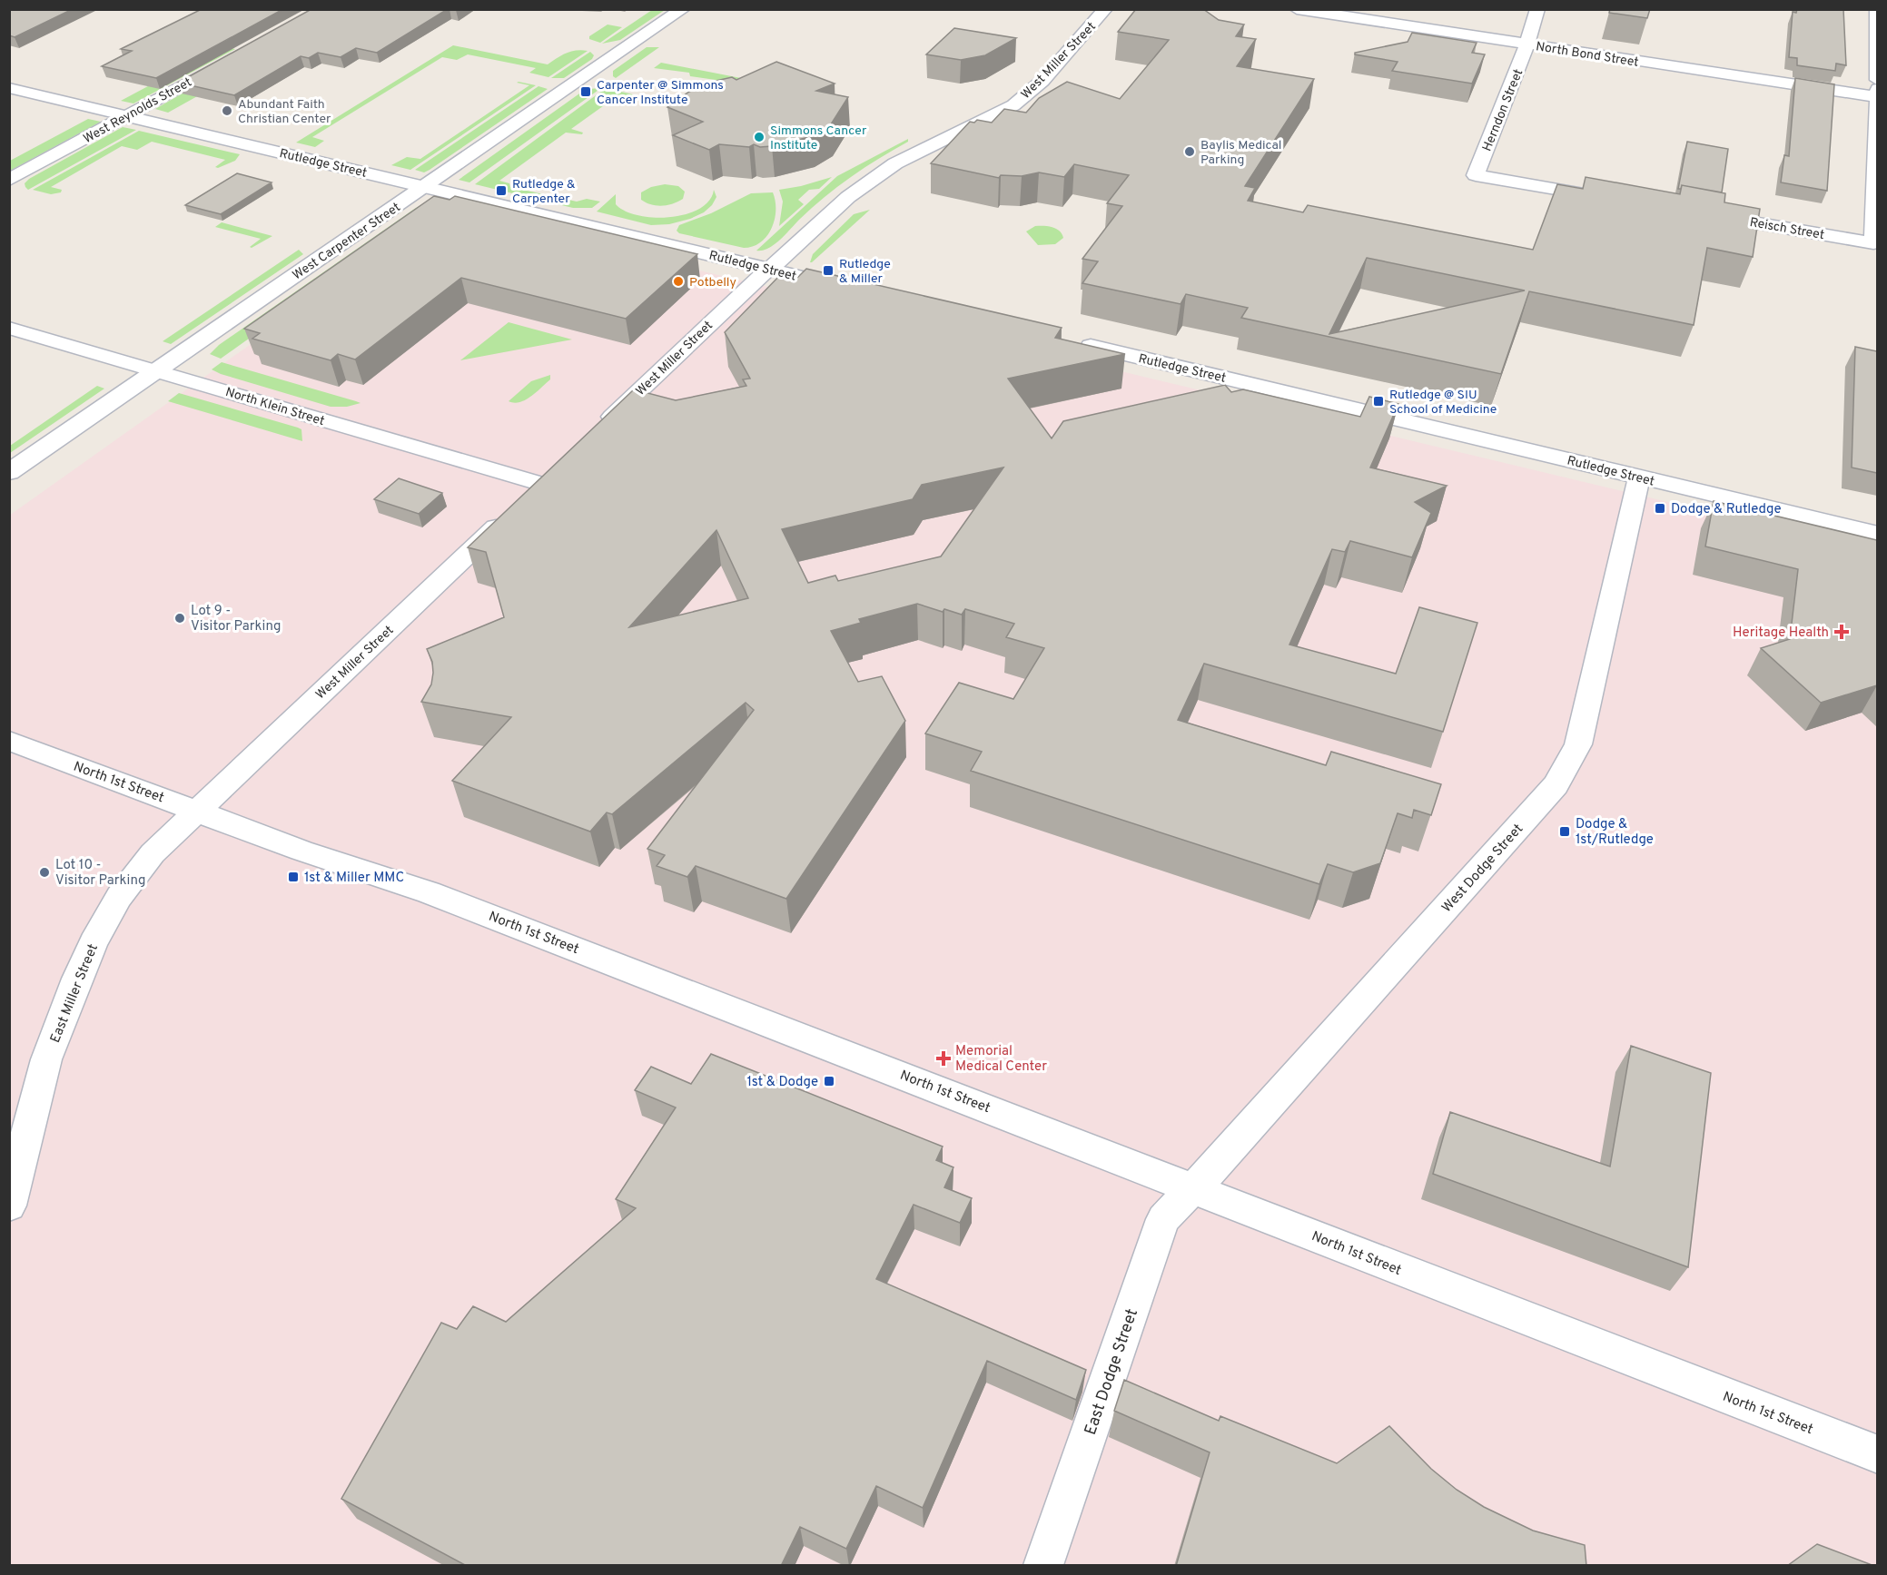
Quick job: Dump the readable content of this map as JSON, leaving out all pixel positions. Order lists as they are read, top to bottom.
{
  "streets": {
    "street": [
      "North Bond Street",
      "West Miller Street",
      "West Reynolds Street",
      "Herndon Street",
      "Rutledge Street",
      "Reisch Street",
      "West Carpenter Street",
      "North Klein Street",
      "North 1st Street",
      "West Dodge Street",
      "East Miller Street",
      "East Dodge Street"
    ]
  },
  "crossings": [
    ["North Bond Street", "Herndon Street"],
    ["North Bond Street", "Reisch Street"],
    ["West Miller Street", "Rutledge Street"],
    ["West Miller Street", "North Klein Street"],
    ["West Miller Street", "North 1st Street"],
    ["West Miller Street", "East Miller Street"],
    ["West Reynolds Street", "Rutledge Street"],
    ["Rutledge Street", "West Carpenter Street"],
    ["Rutledge Street", "West Dodge Street"],
    ["West Carpenter Street", "North Klein Street"],
    ["North 1st Street", "West Dodge Street"],
    ["North 1st Street", "East Miller Street"],
    ["North 1st Street", "East Dodge Street"],
    ["West Dodge Street", "East Dodge Street"]
  ],
  "places": {
    "transit": [
      "Carpenter @ Simmons Cancer Institute",
      "Rutledge & Carpenter",
      "Rutledge & Miller",
      "Rutledge @ SIU School of Medicine",
      "Dodge & Rutledge",
      "Dodge & 1st/Rutledge",
      "1st & Miller MMC",
      "1st & Dodge"
    ],
    "other": [
      "Abundant Faith Christian Center",
      "Simmons Cancer Institute",
      "Baylis Medical Parking",
      "Potbelly",
      "Lot 9 - Visitor Parking",
      "Lot 10 - Visitor Parking"
    ],
    "health": ["Heritage Health", "Memorial Medical Center"]
  }
}
